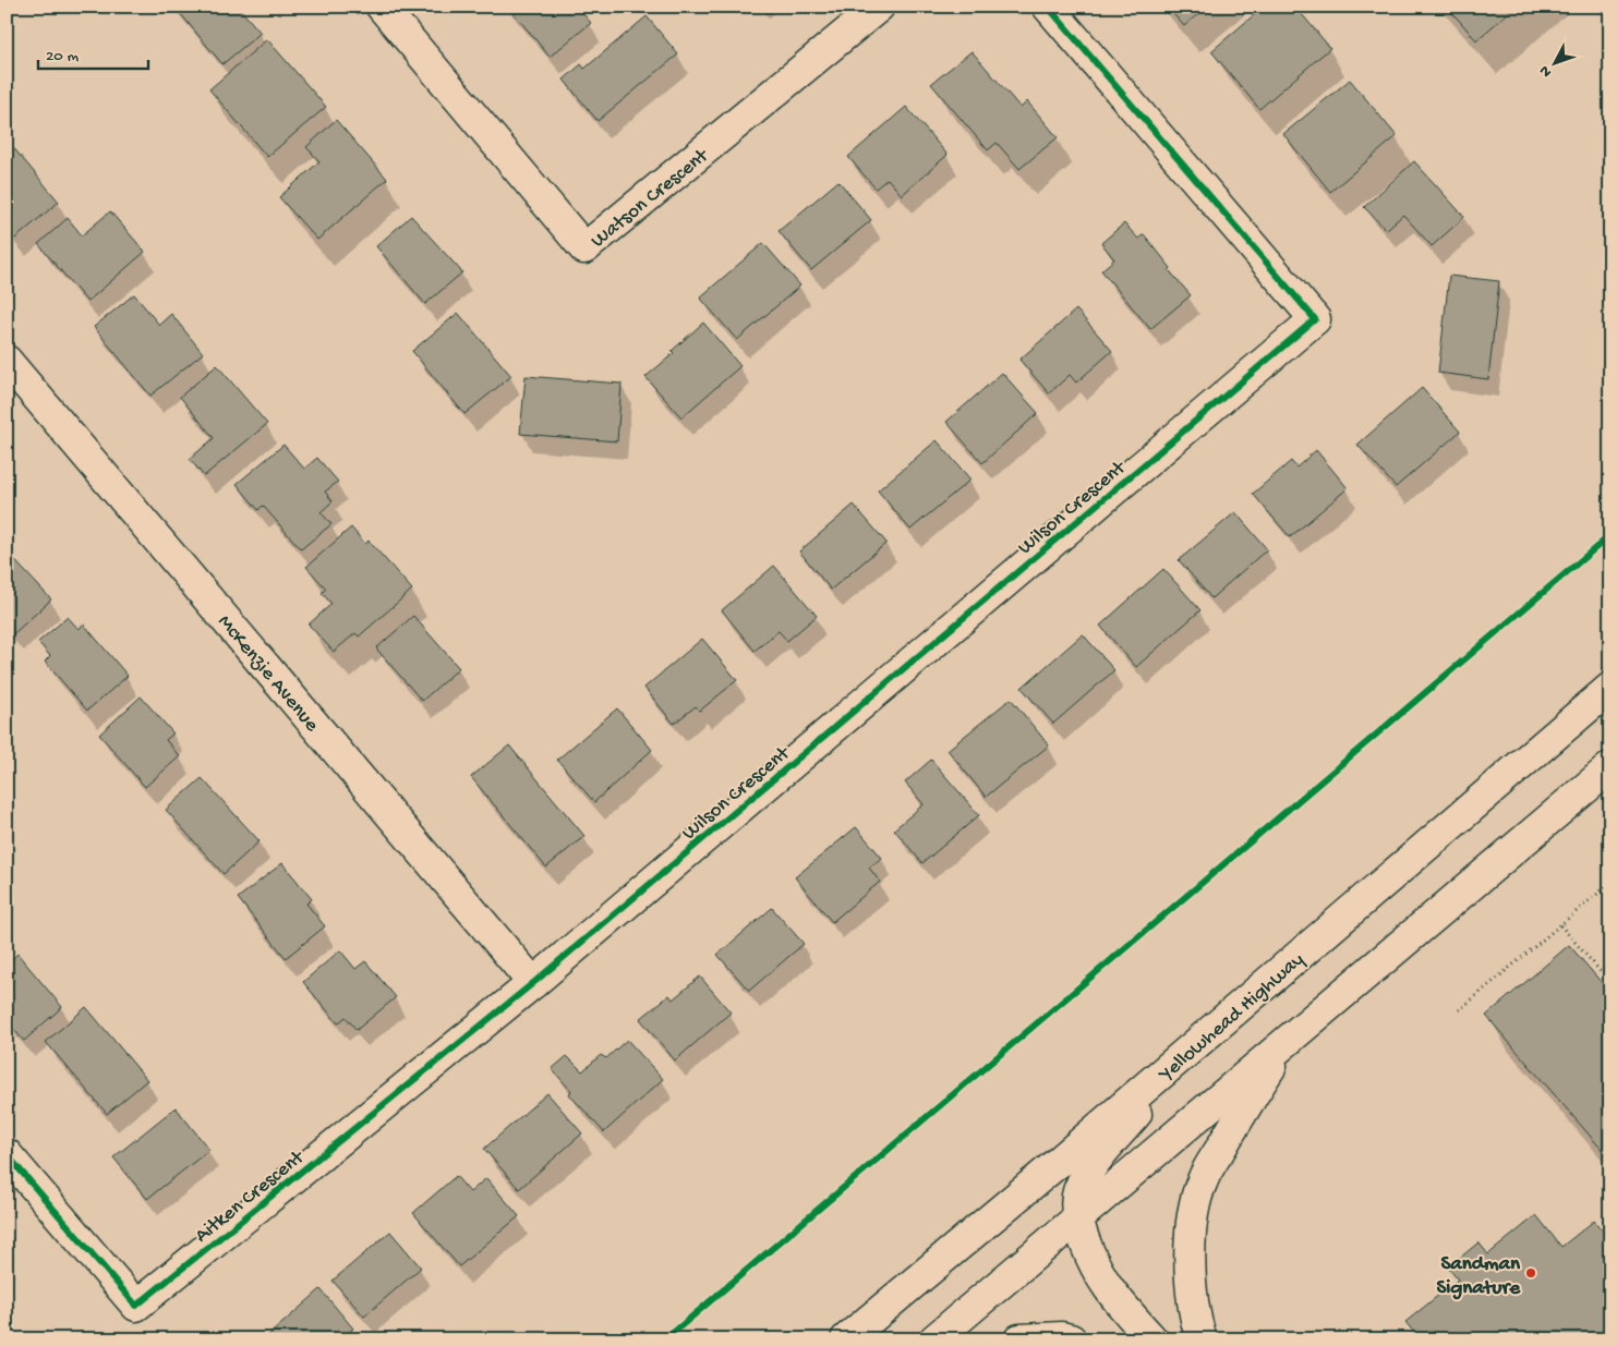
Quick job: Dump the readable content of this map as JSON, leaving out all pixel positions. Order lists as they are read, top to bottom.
{
  "streets": {
    "main road": [
      "Watson Crescent",
      "Wilson Crescent",
      "McKenzie Avenue",
      "Yellowhead Highway",
      "Aitken Crescent"
    ]
  },
  "crossings": [
    ["Wilson Crescent", "McKenzie Avenue"],
    ["Wilson Crescent", "Aitken Crescent"],
    ["McKenzie Avenue", "Aitken Crescent"]
  ],
  "places": ["Sandman Signature"],
  "scale_bar": "20 m",
  "north": "bottom left"
}
